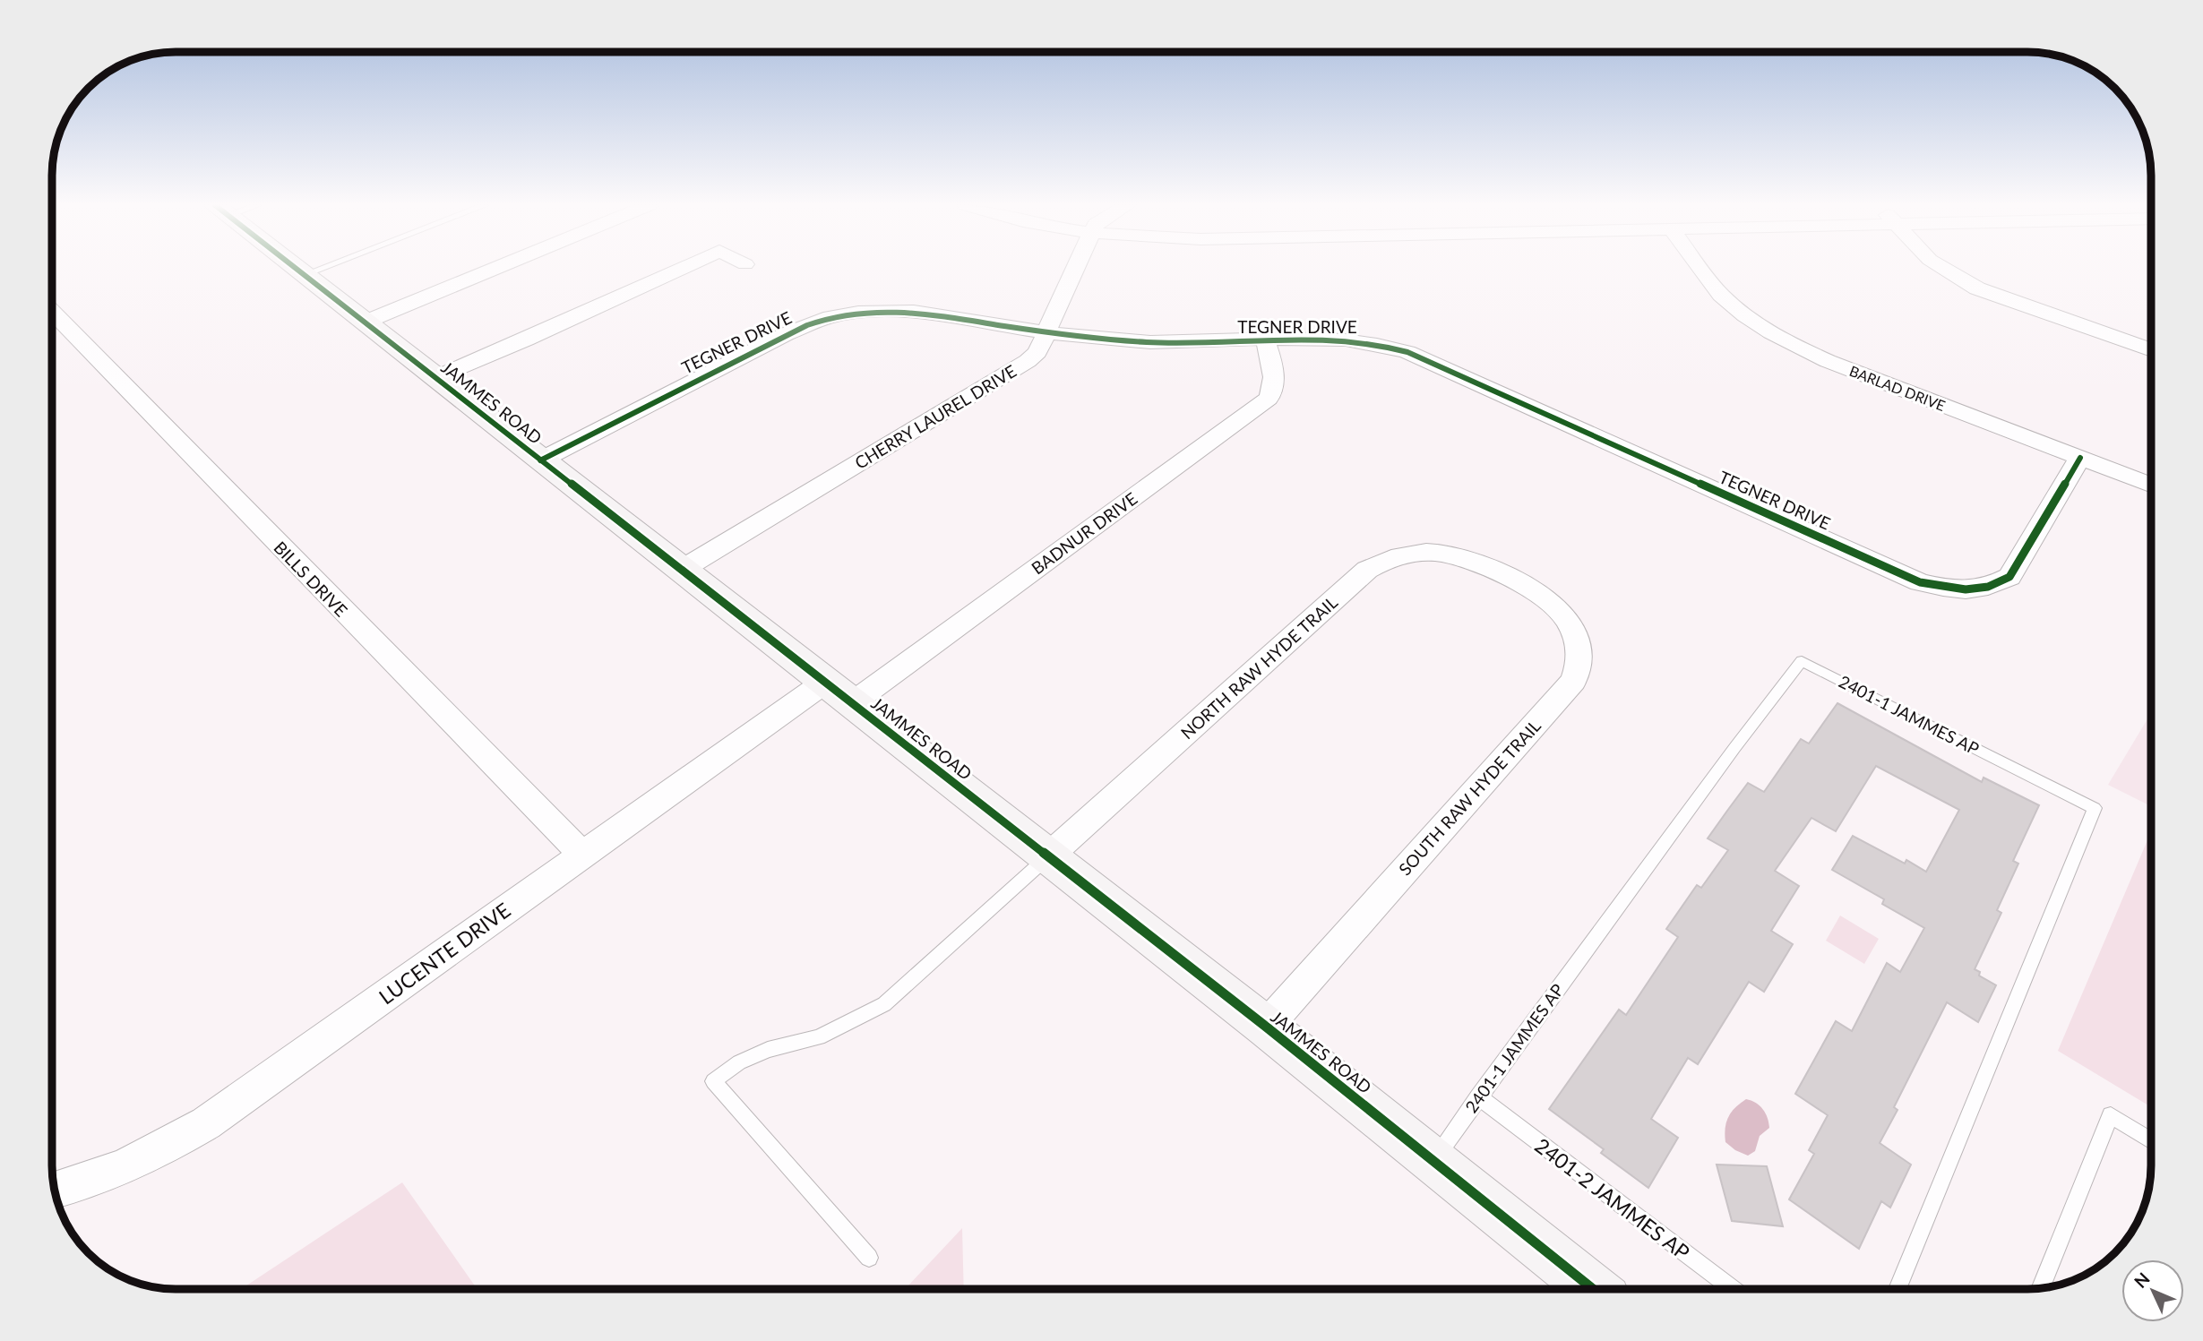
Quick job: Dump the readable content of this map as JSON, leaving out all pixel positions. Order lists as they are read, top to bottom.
{
  "streets": {
    "street": [
      "TEGNER DRIVE",
      "BARLAD DRIVE",
      "JAMMES ROAD",
      "CHERRY LAUREL DRIVE",
      "BADNUR DRIVE",
      "BILLS DRIVE",
      "NORTH RAW HYDE TRAIL",
      "SOUTH RAW HYDE TRAIL",
      "LUCENTE DRIVE"
    ],
    "lane": ["2401-1 JAMMES AP", "2401-2 JAMMES AP"]
  },
  "crossings": [
    ["TEGNER DRIVE", "BARLAD DRIVE"],
    ["TEGNER DRIVE", "JAMMES ROAD"],
    ["TEGNER DRIVE", "CHERRY LAUREL DRIVE"],
    ["TEGNER DRIVE", "BADNUR DRIVE"],
    ["JAMMES ROAD", "CHERRY LAUREL DRIVE"],
    ["JAMMES ROAD", "BADNUR DRIVE"],
    ["JAMMES ROAD", "NORTH RAW HYDE TRAIL"],
    ["JAMMES ROAD", "2401-1 JAMMES AP"],
    ["JAMMES ROAD", "SOUTH RAW HYDE TRAIL"],
    ["JAMMES ROAD", "LUCENTE DRIVE"],
    ["BADNUR DRIVE", "LUCENTE DRIVE"],
    ["BILLS DRIVE", "LUCENTE DRIVE"],
    ["NORTH RAW HYDE TRAIL", "SOUTH RAW HYDE TRAIL"],
    ["2401-1 JAMMES AP", "2401-2 JAMMES AP"]
  ],
  "north": "top left"
}
